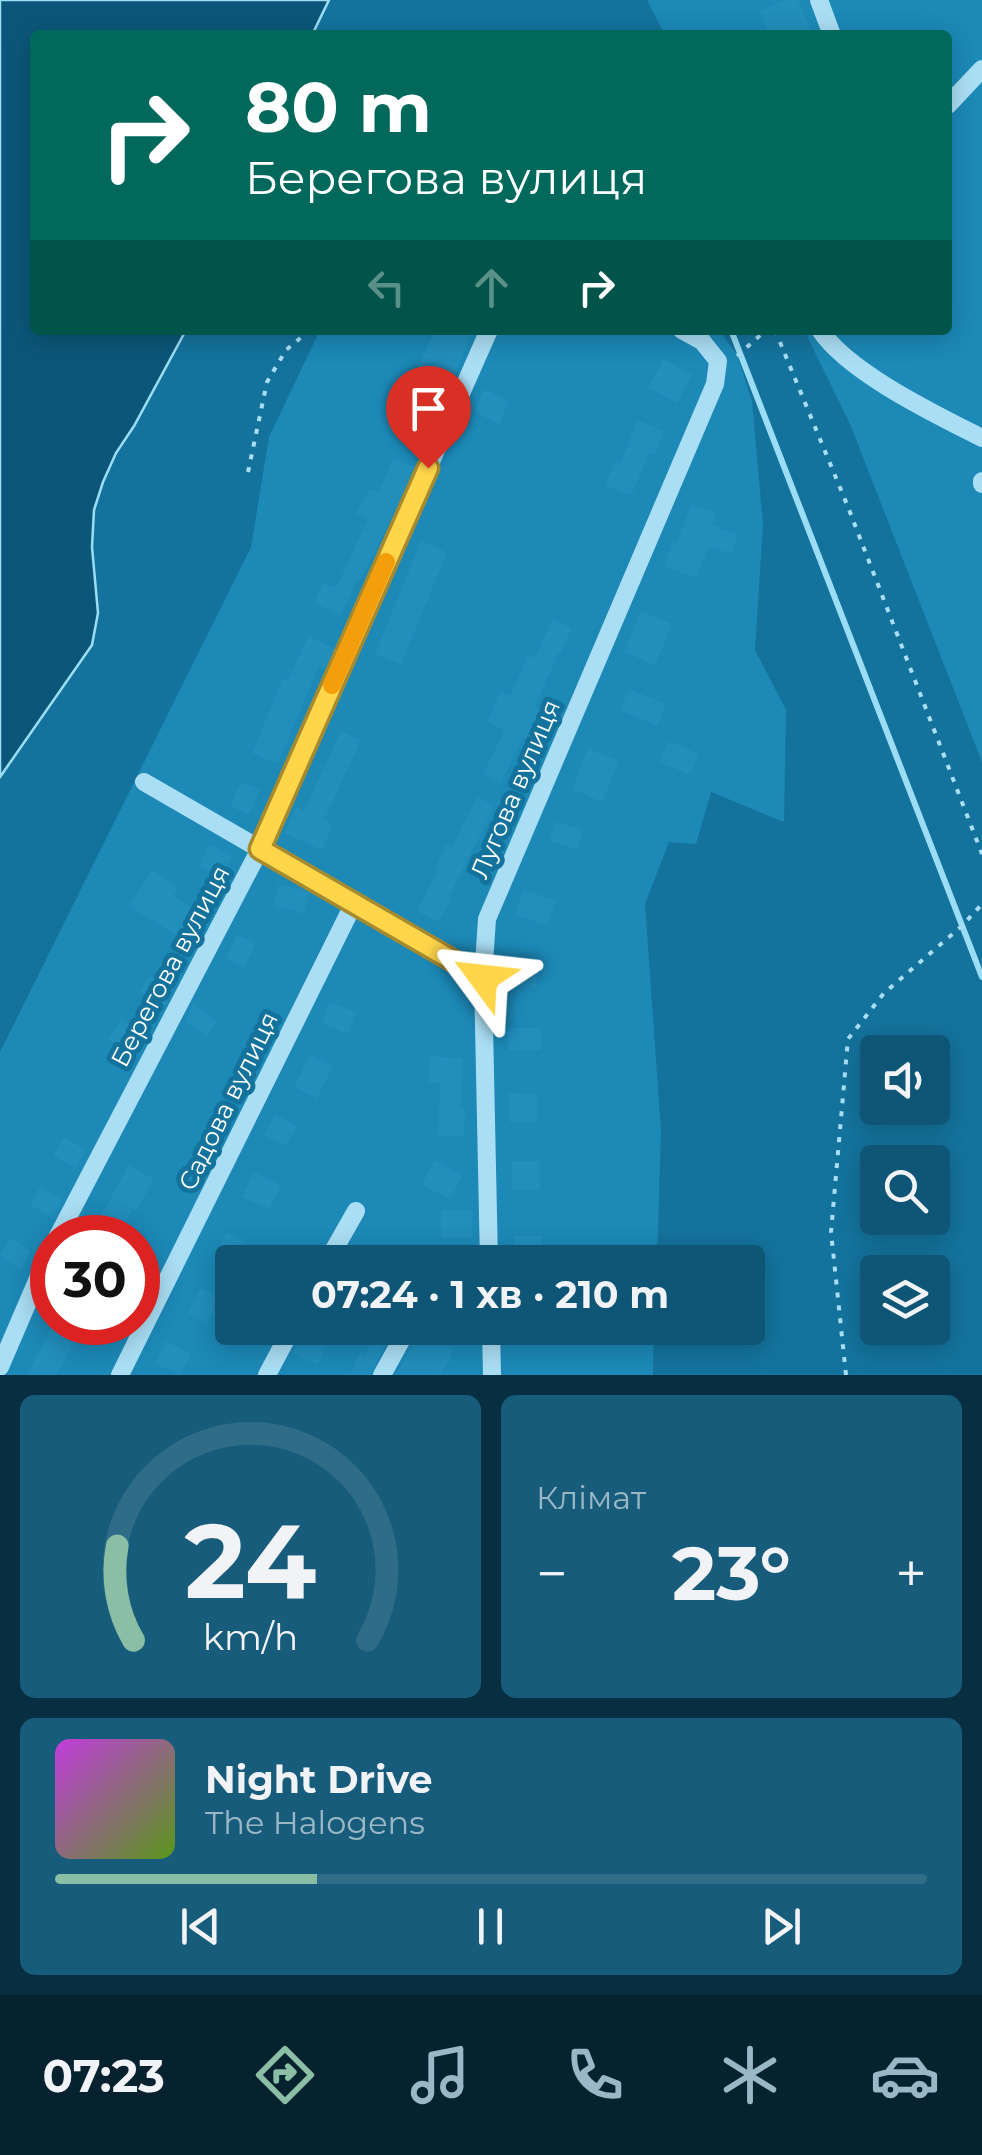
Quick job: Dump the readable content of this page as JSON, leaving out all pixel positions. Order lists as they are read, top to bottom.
{
  "streets": {
    "street": ["Лугова вулиця", "Берегова вулиця", "Садова вулиця"]
  },
  "page": {
    "turn": ["80 m", "Берегова вулиця"],
    "limit": "30",
    "trip": "07:24 · 1 хв · 210 m",
    "tile": "Клімат",
    "heat": ["−", "23°", "+"],
    "song": ["Night Drive", "The Halogens"],
    "tabs": "07:23",
    "gauge": ["24", "km/h"]
  }
}
